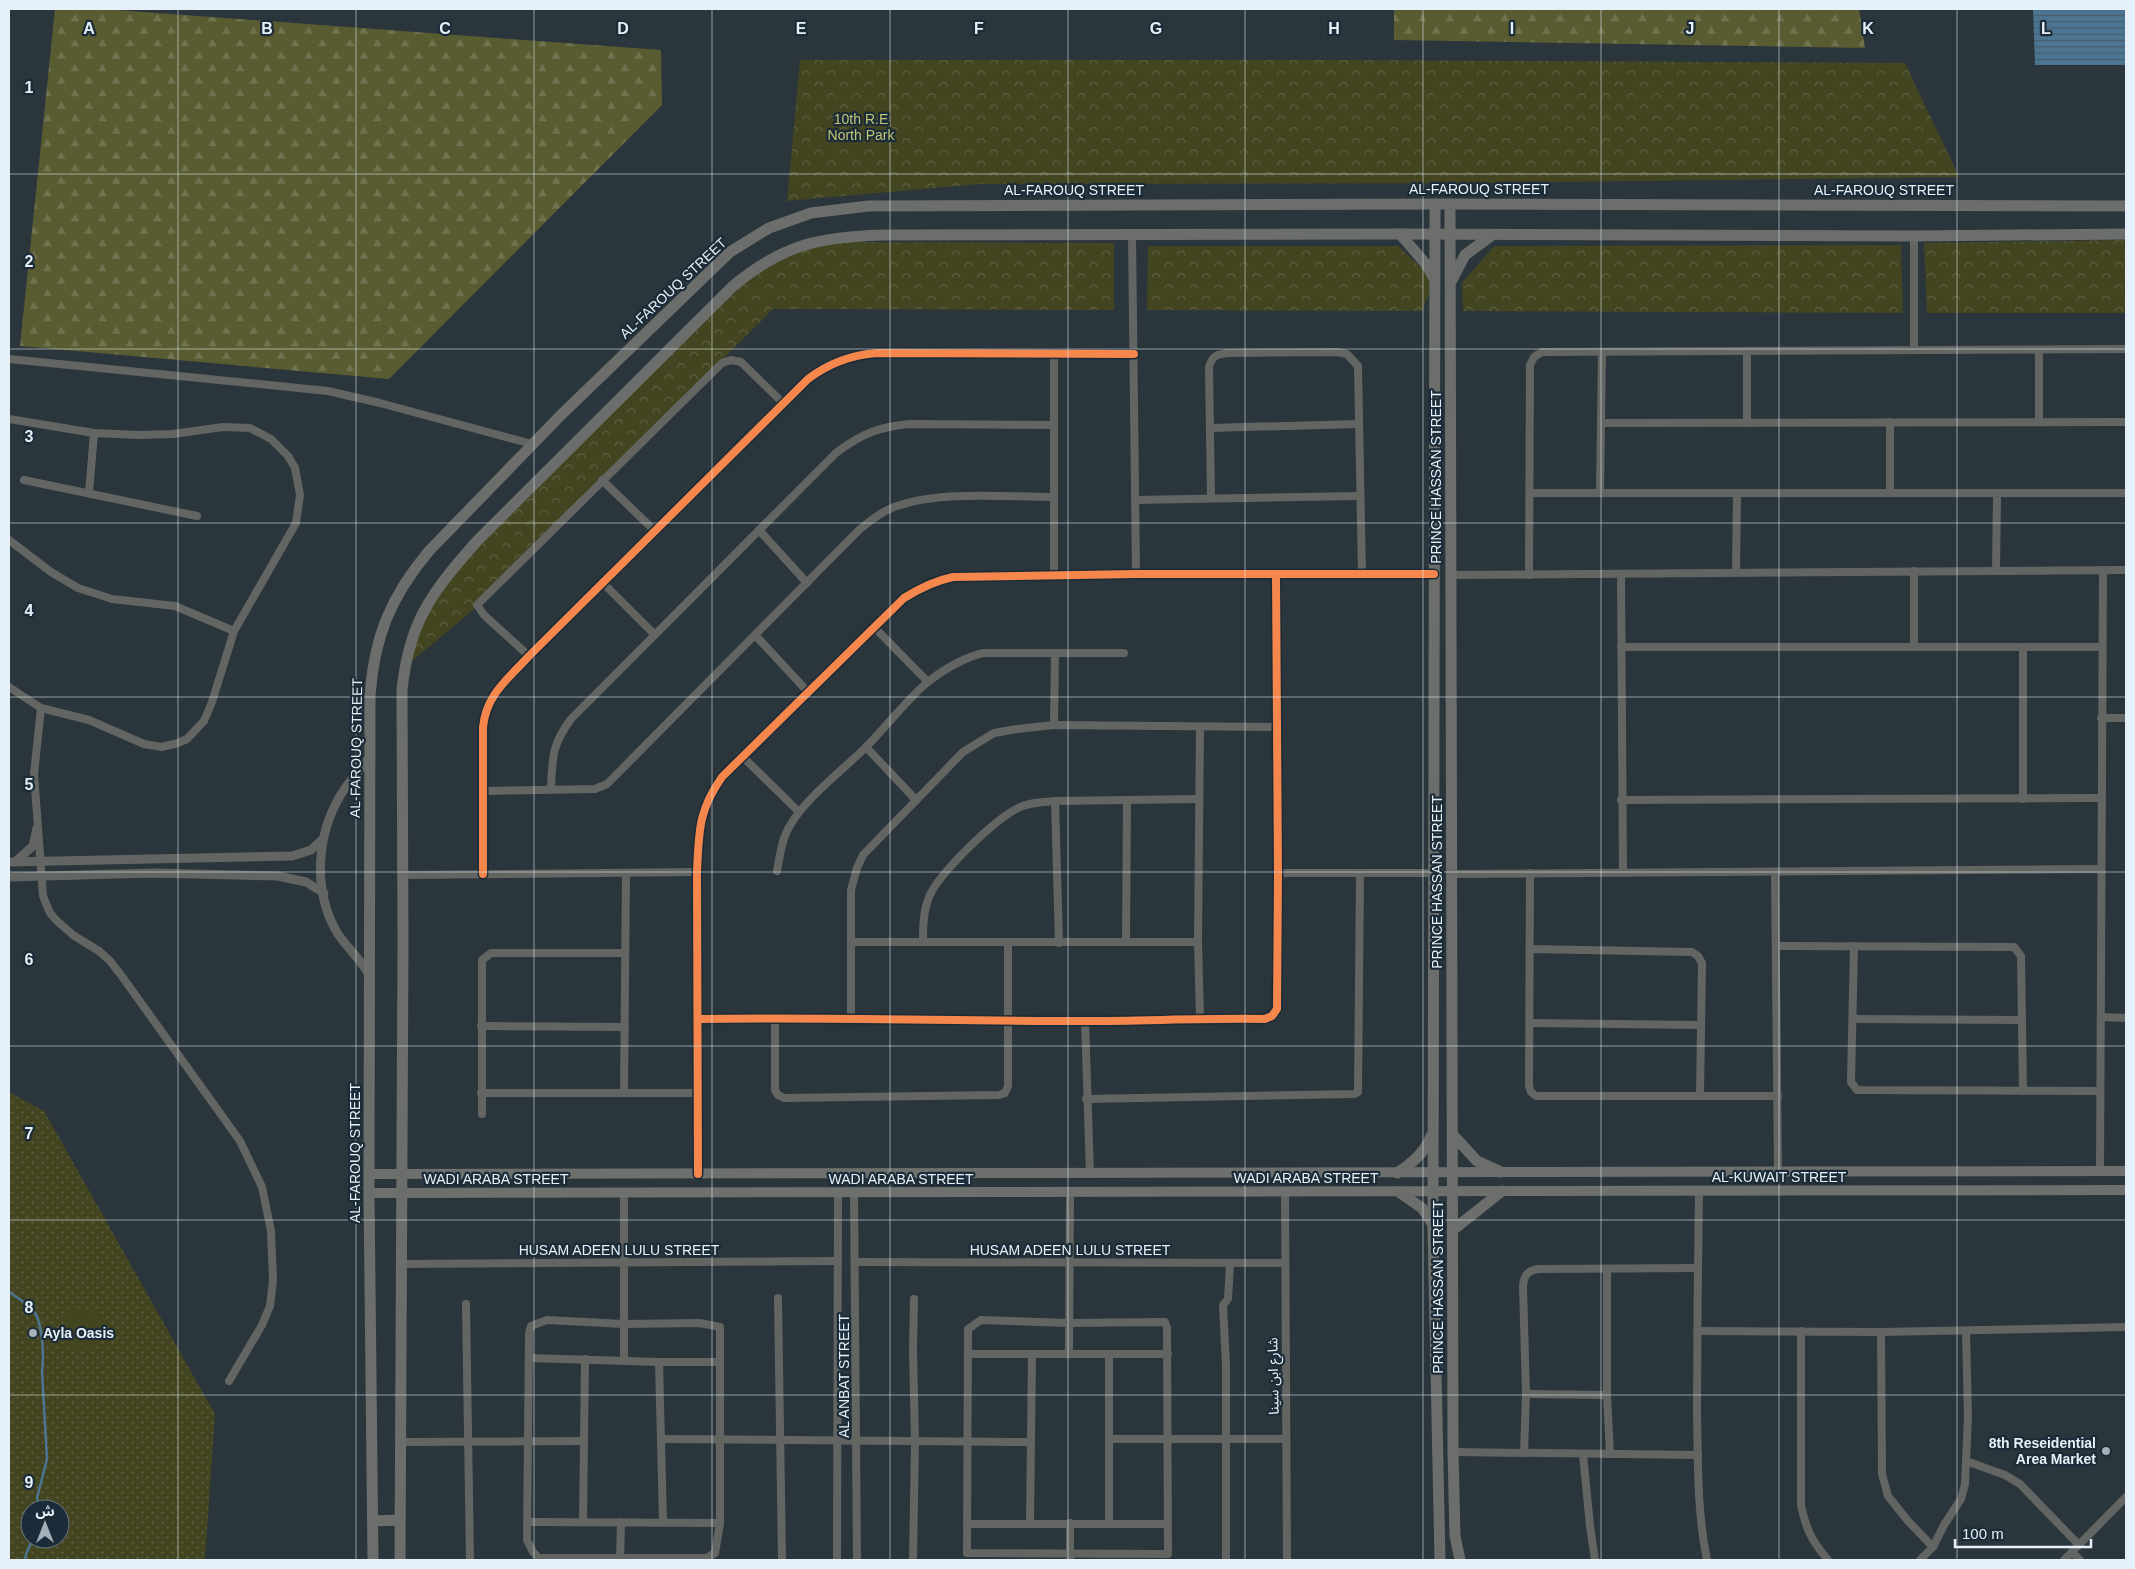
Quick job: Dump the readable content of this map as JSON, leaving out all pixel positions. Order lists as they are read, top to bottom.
{
  "streets": {
    "main road": [
      "AL-FAROUQ STREET",
      "PRINCE HASSAN STREET",
      "AL-KUWAIT STREET",
      "WADI ARABA STREET"
    ],
    "street": ["HUSAM ADEEN LULU STREET", "AL ANBAT STREET", "شارع ابن سينا"]
  },
  "crossings": [
    ["AL-FAROUQ STREET", "PRINCE HASSAN STREET"],
    ["AL-FAROUQ STREET", "WADI ARABA STREET"],
    ["PRINCE HASSAN STREET", "AL-KUWAIT STREET"],
    ["PRINCE HASSAN STREET", "WADI ARABA STREET"],
    ["AL-KUWAIT STREET", "WADI ARABA STREET"],
    ["WADI ARABA STREET", "AL ANBAT STREET"],
    ["WADI ARABA STREET", "شارع ابن سينا"],
    ["HUSAM ADEEN LULU STREET", "AL ANBAT STREET"],
    ["HUSAM ADEEN LULU STREET", "شارع ابن سينا"]
  ],
  "parks": ["10th R.E North Park"],
  "places": ["Ayla Oasis", "8th Reseidential Area Market"],
  "scale_bar": "100 m",
  "north": "top",
  "grid": {
    "columns": [
      "A",
      "B",
      "C",
      "D",
      "E",
      "F",
      "G",
      "H",
      "I",
      "J",
      "K",
      "L"
    ],
    "rows": [
      "1",
      "2",
      "3",
      "4",
      "5",
      "6",
      "7",
      "8",
      "9"
    ]
  }
}
